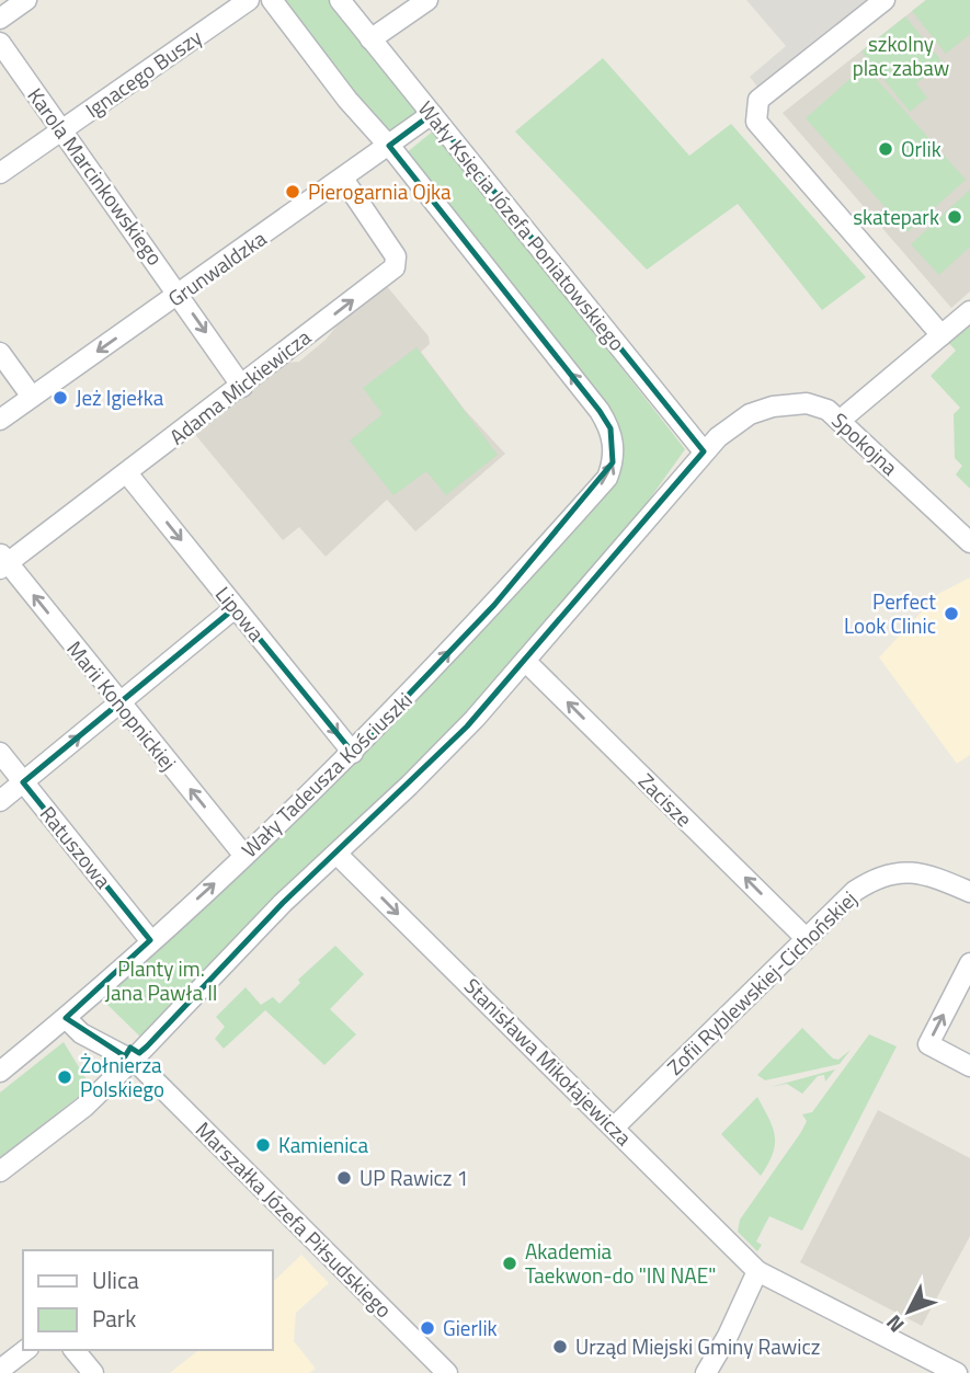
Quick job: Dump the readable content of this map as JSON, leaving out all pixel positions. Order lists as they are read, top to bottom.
{
  "streets": {
    "street": [
      "Ignacego Buszy",
      "Karola Marcinkowskiego",
      "Wały Księcia Józefa Poniatowskiego",
      "Grunwaldzka",
      "Adama Mickiewicza",
      "Spokojna",
      "Lipowa",
      "Marii Konopnickiej",
      "Wały Tadeusza Kościuszki",
      "Zacisze",
      "Ratuszowa",
      "Zofii Ryblewskiej-Cichońskiej",
      "Stanisława Mikołajewicza",
      "Marszałka Józefa Piłsudskiego"
    ]
  },
  "crossings": [
    ["Ignacego Buszy", "Karola Marcinkowskiego"],
    ["Karola Marcinkowskiego", "Grunwaldzka"],
    ["Karola Marcinkowskiego", "Adama Mickiewicza"],
    ["Wały Księcia Józefa Poniatowskiego", "Grunwaldzka"],
    ["Wały Księcia Józefa Poniatowskiego", "Spokojna"],
    ["Grunwaldzka", "Adama Mickiewicza"],
    ["Grunwaldzka", "Wały Tadeusza Kościuszki"],
    ["Adama Mickiewicza", "Lipowa"],
    ["Adama Mickiewicza", "Marii Konopnickiej"],
    ["Lipowa", "Wały Tadeusza Kościuszki"],
    ["Marii Konopnickiej", "Wały Tadeusza Kościuszki"],
    ["Wały Tadeusza Kościuszki", "Ratuszowa"],
    ["Wały Tadeusza Kościuszki", "Marszałka Józefa Piłsudskiego"],
    ["Zacisze", "Zofii Ryblewskiej-Cichońskiej"],
    ["Zofii Ryblewskiej-Cichońskiej", "Stanisława Mikołajewicza"]
  ],
  "one_way": [
    "Lipowa",
    "Marii Konopnickiej",
    "Zacisze",
    "Stanisława Mikołajewicza"
  ],
  "parks": ["szkolny plac zabaw", "Planty im. Jana Pawła II"],
  "places": [
    "Orlik",
    "Pierogarnia Ojka",
    "skatepark",
    "Jeż Igiełka",
    "Perfect Look Clinic",
    "Żołnierza Polskiego",
    "Kamienica",
    "UP Rawicz 1",
    "Akademia Taekwon-do \"IN NAE\"",
    "Gierlik",
    "Urząd Miejski Gminy Rawicz"
  ],
  "legend": ["Ulica", "Park"],
  "north": "bottom left"
}
